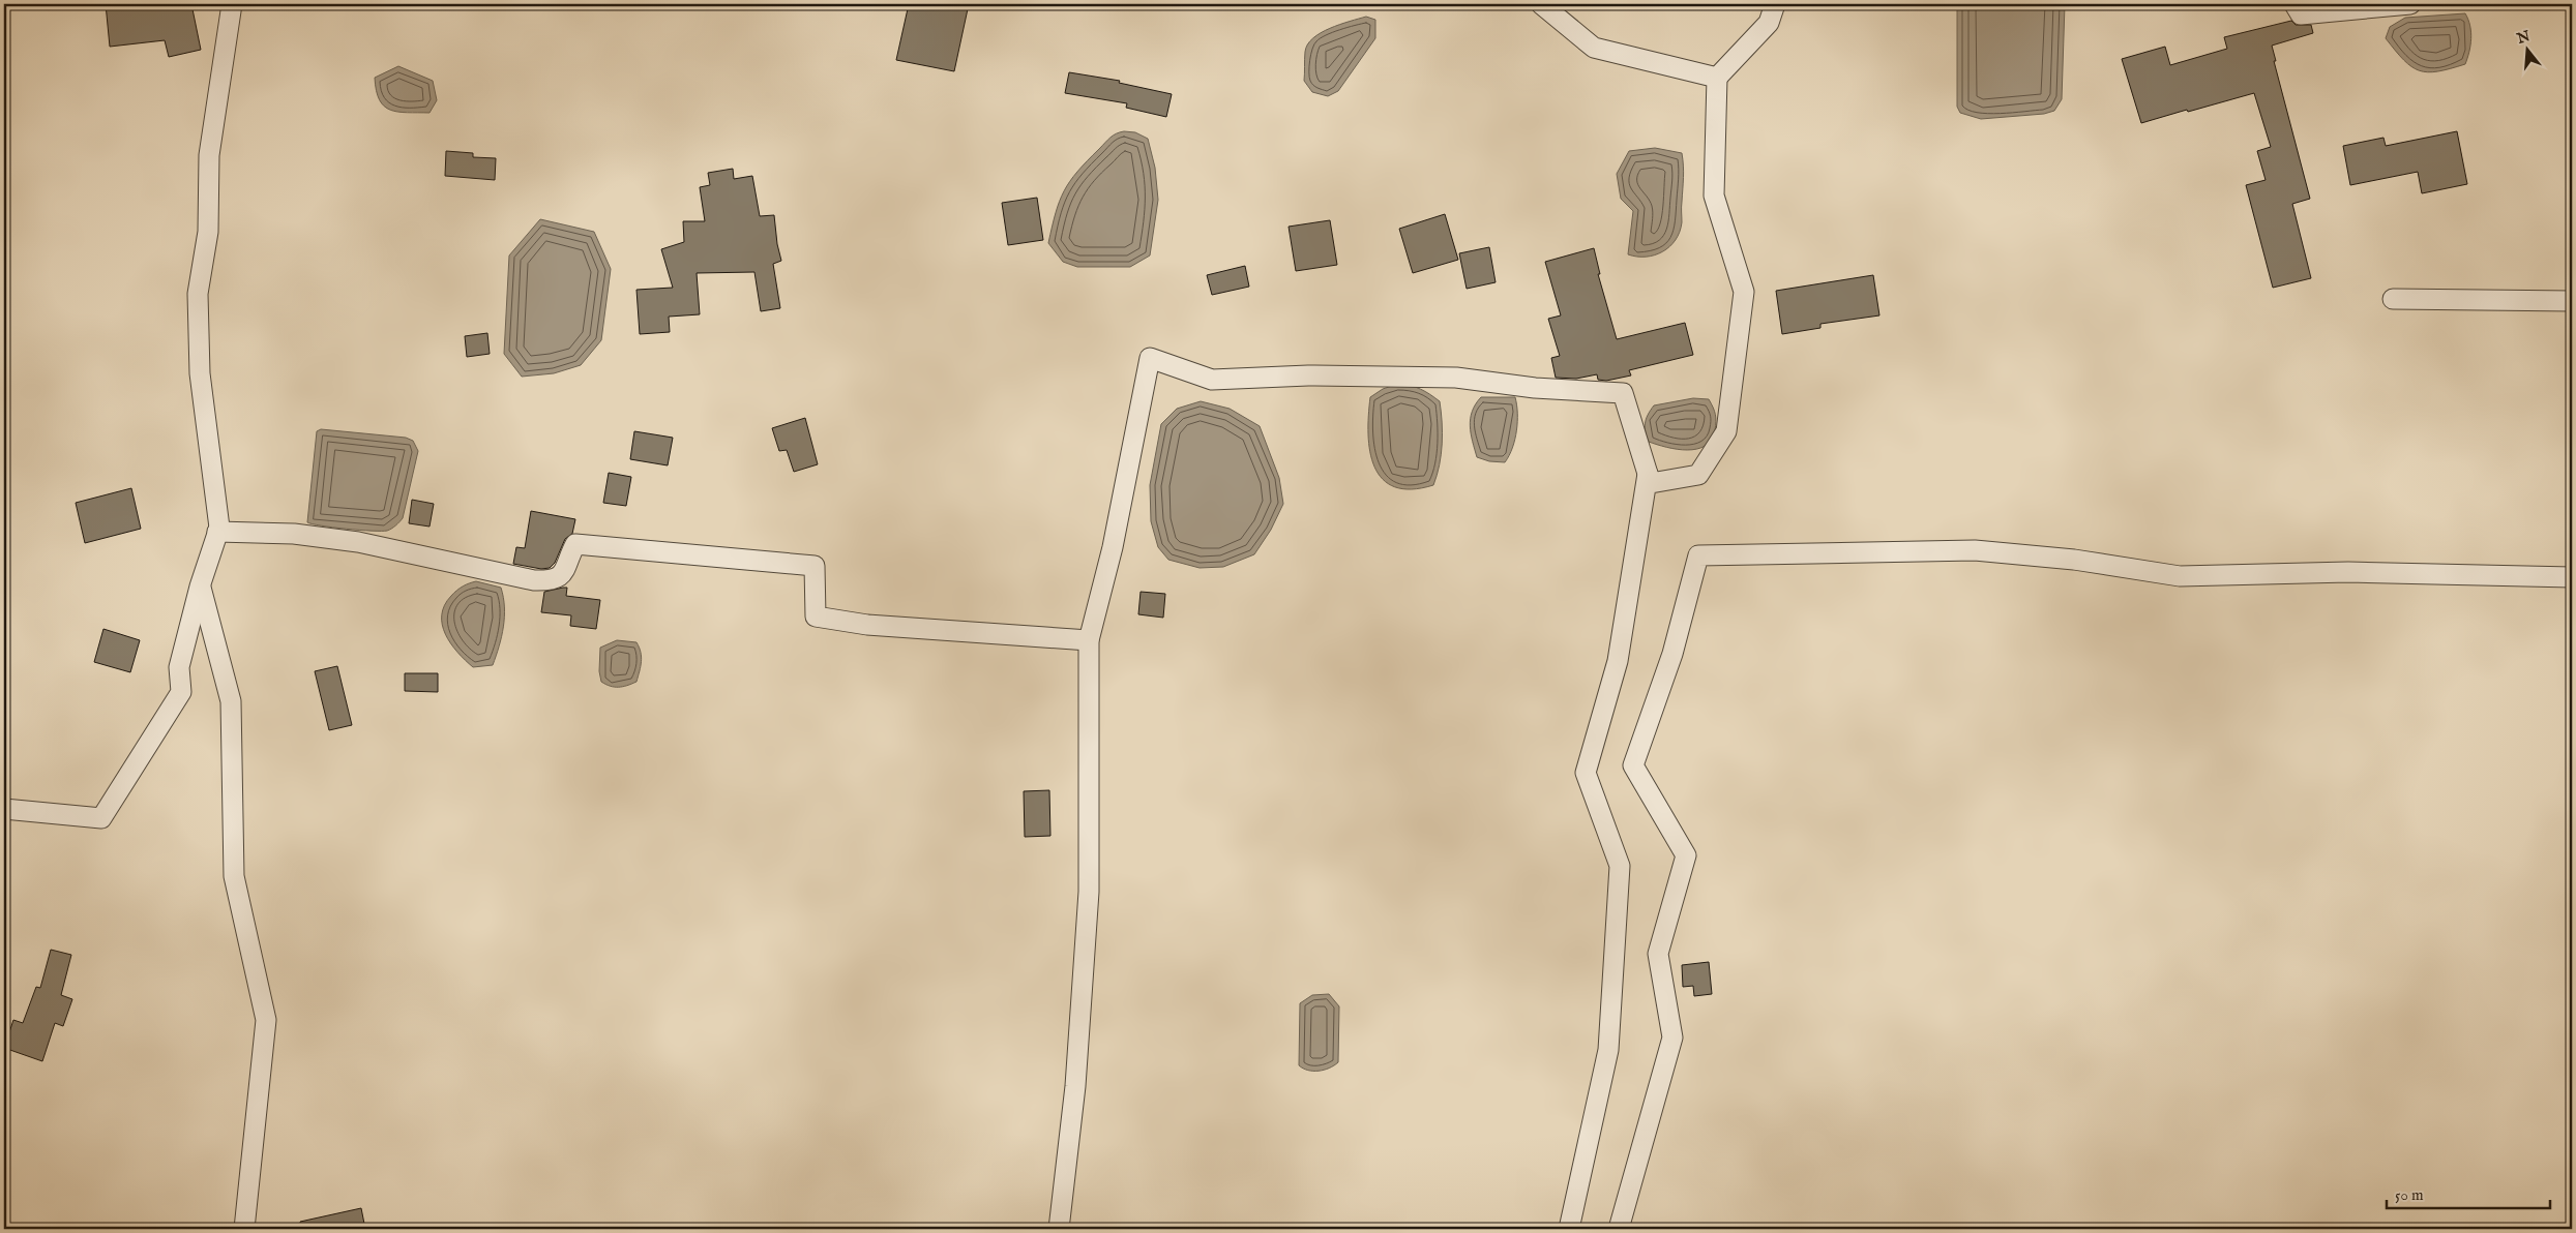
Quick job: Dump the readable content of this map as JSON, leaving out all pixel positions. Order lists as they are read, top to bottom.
{
  "scale_bar": "50 m",
  "north": "top"
}
